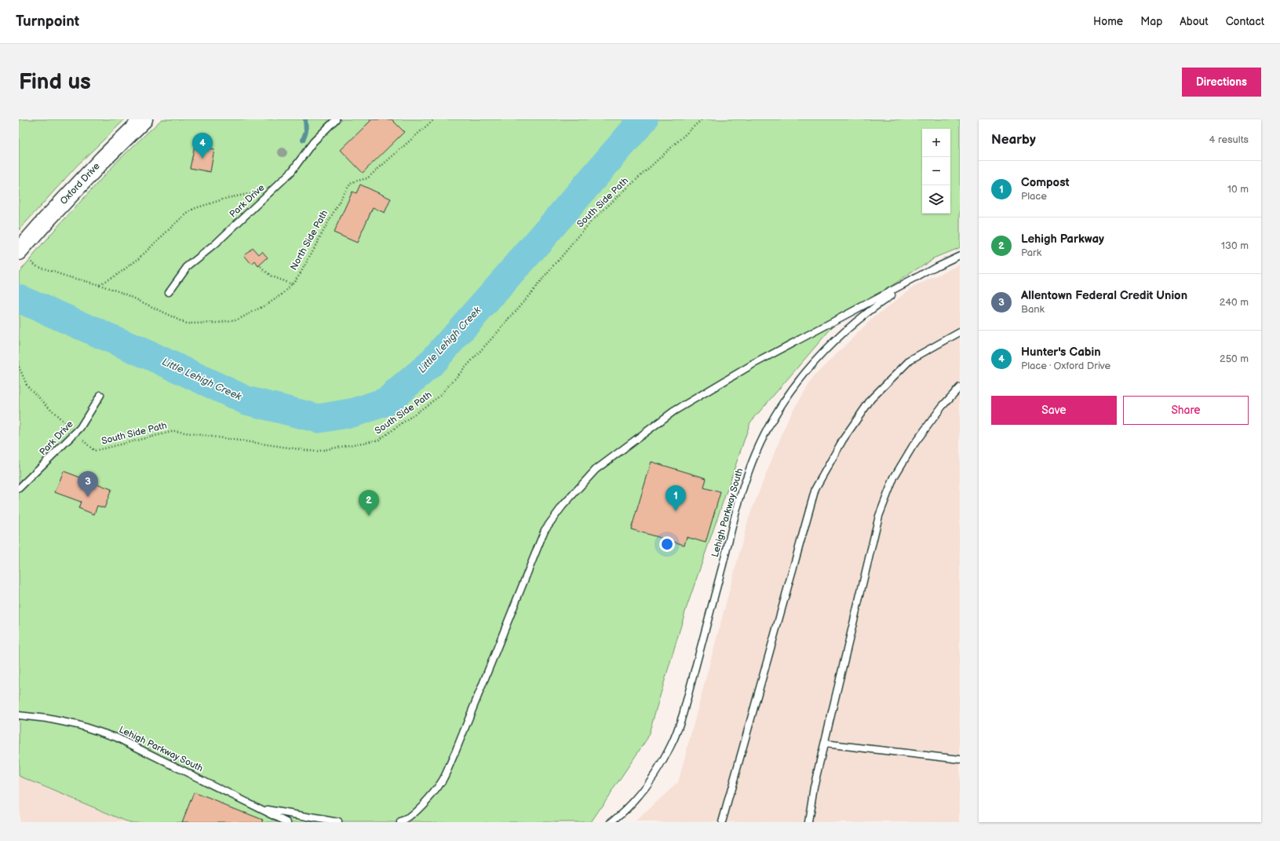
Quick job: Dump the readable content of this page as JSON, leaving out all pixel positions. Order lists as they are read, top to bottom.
{
  "streets": {
    "main road": ["Oxford Drive"],
    "lane": ["Park Drive", "Lehigh Parkway South"],
    "path": ["South Side Path", "North Side Path"]
  },
  "crossings": [
    ["Oxford Drive", "North Side Path"],
    ["Park Drive", "South Side Path"]
  ],
  "water": ["Little Lehigh Creek"],
  "page": {
    "header": "Turnpoint",
    "nav": [
      "Home",
      "Map",
      "About",
      "Contact"
    ],
    "buttons": [
      "Directions",
      ["Save", "Share"]
    ],
    "title": "Find us",
    "heading": ["Nearby", "4 results"],
    "map_buttons": ["+", "−"],
    "pins": [
      "4",
      "3",
      "1",
      "2"
    ],
    "list": [
      {
        "mark": "1",
        "name": "Compost",
        "note": "Place",
        "value": "10 m"
      },
      {
        "mark": "2",
        "name": "Lehigh Parkway",
        "note": "Park",
        "value": "130 m"
      },
      {
        "mark": "3",
        "name": "Allentown Federal Credit Union",
        "note": "Bank",
        "value": "240 m"
      },
      {
        "mark": "4",
        "name": "Hunter's Cabin",
        "note": "Place · Oxford Drive",
        "value": "250 m"
      }
    ]
  }
}
